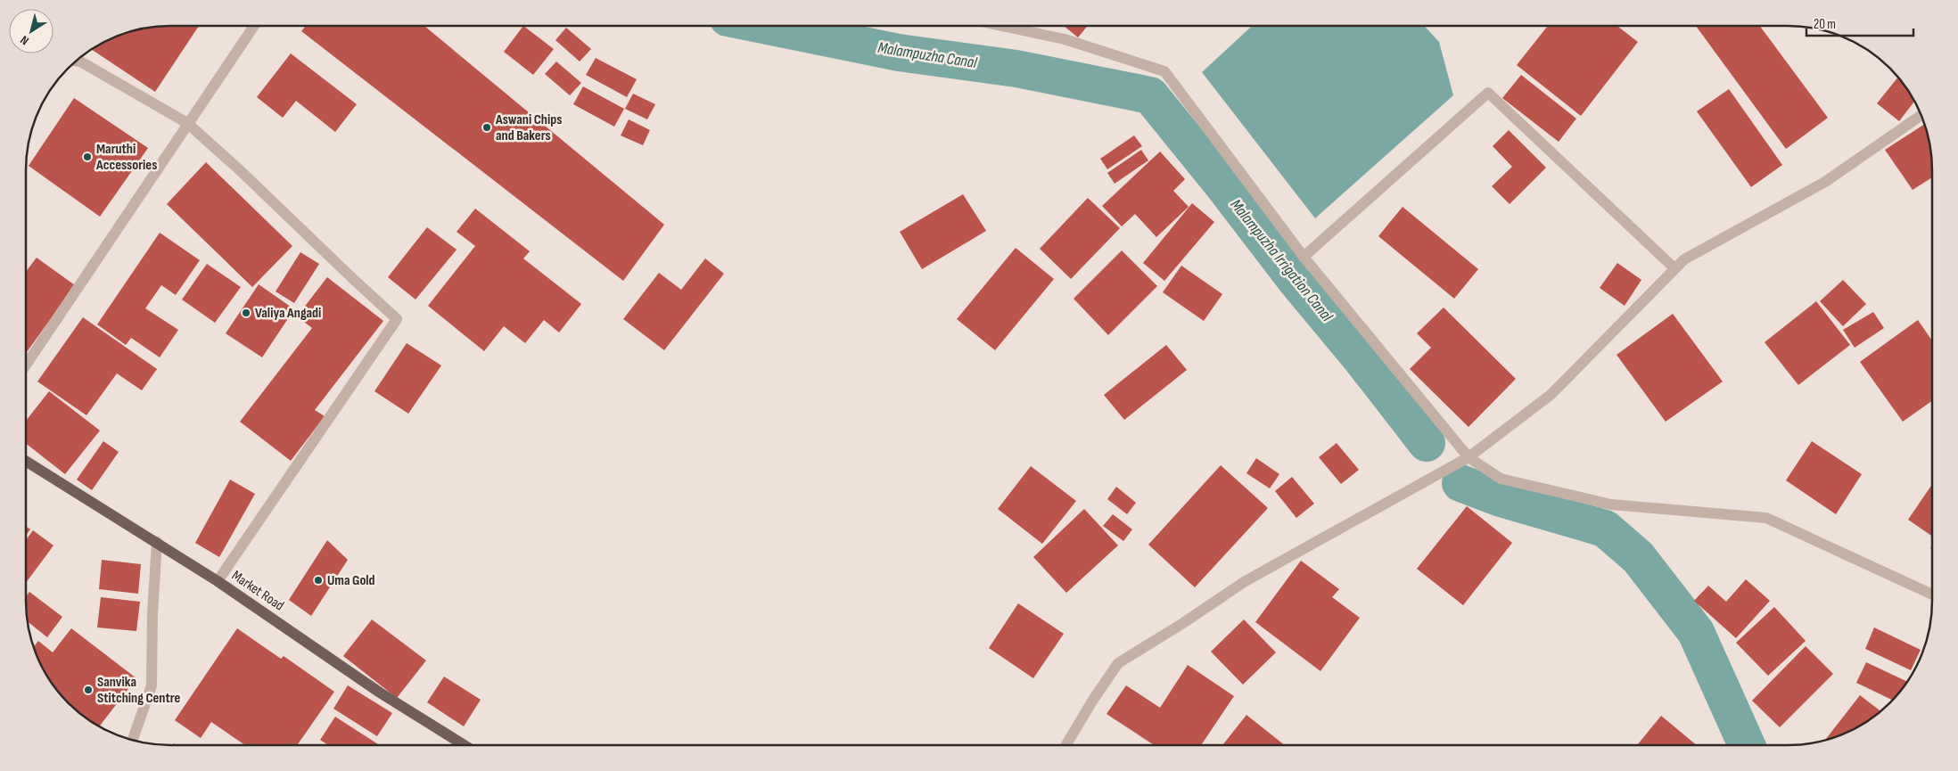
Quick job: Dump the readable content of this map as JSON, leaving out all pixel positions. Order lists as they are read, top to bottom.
{
  "streets": {
    "main road": ["Market Road"]
  },
  "water": ["Malampuzha Canal", "Malampuzha Irrigation Canal"],
  "places": [
    "Aswani Chips and Bakers",
    "Maruthi Accessories",
    "Valiya Angadi",
    "Uma Gold",
    "Sanvika Stitching Centre"
  ],
  "scale_bar": "20 m",
  "north": "bottom left"
}
